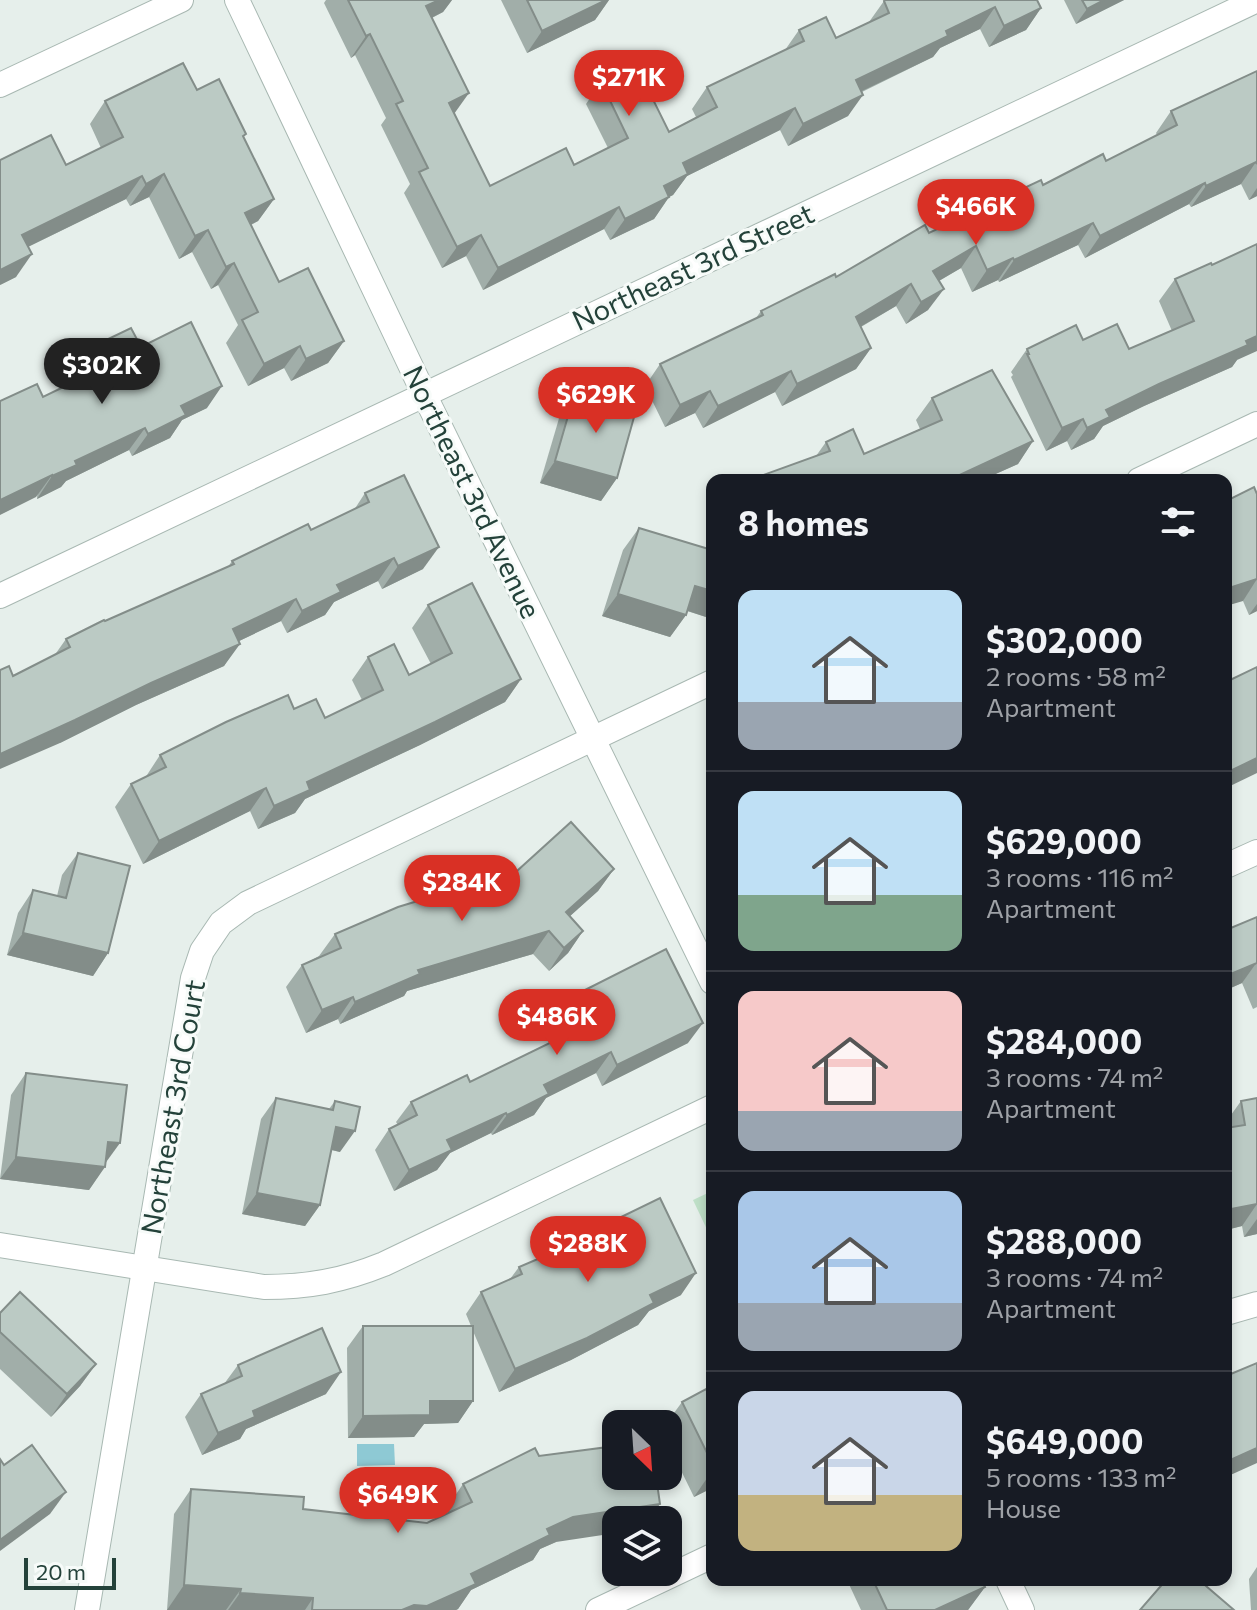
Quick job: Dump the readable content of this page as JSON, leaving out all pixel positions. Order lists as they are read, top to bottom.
{
  "streets": {
    "street": ["Northeast 3rd Street", "Northeast 3rd Avenue", "Northeast 3rd Court"]
  },
  "crossings": [
    ["Northeast 3rd Street", "Northeast 3rd Avenue"],
    ["Northeast 3rd Avenue", "Northeast 3rd Court"]
  ],
  "scale_bar": "20 m",
  "north": "bottom right",
  "page": {
    "price": [
      "$271K",
      "$466K",
      "$302K",
      "$629K",
      "$284K",
      "$486K",
      "$288K",
      "$649K"
    ],
    "heading": "8 homes",
    "list": [
      {
        "name": "$302,000",
        "note": "2 rooms · 58 m² · Apartment"
      },
      {
        "name": "$629,000",
        "note": "3 rooms · 116 m² · Apartment"
      },
      {
        "name": "$284,000",
        "note": "3 rooms · 74 m² · Apartment"
      },
      {
        "name": "$288,000",
        "note": "3 rooms · 74 m² · Apartment"
      },
      {
        "name": "$649,000",
        "note": "5 rooms · 133 m² · House"
      }
    ],
    "scale": "20 m"
  }
}
